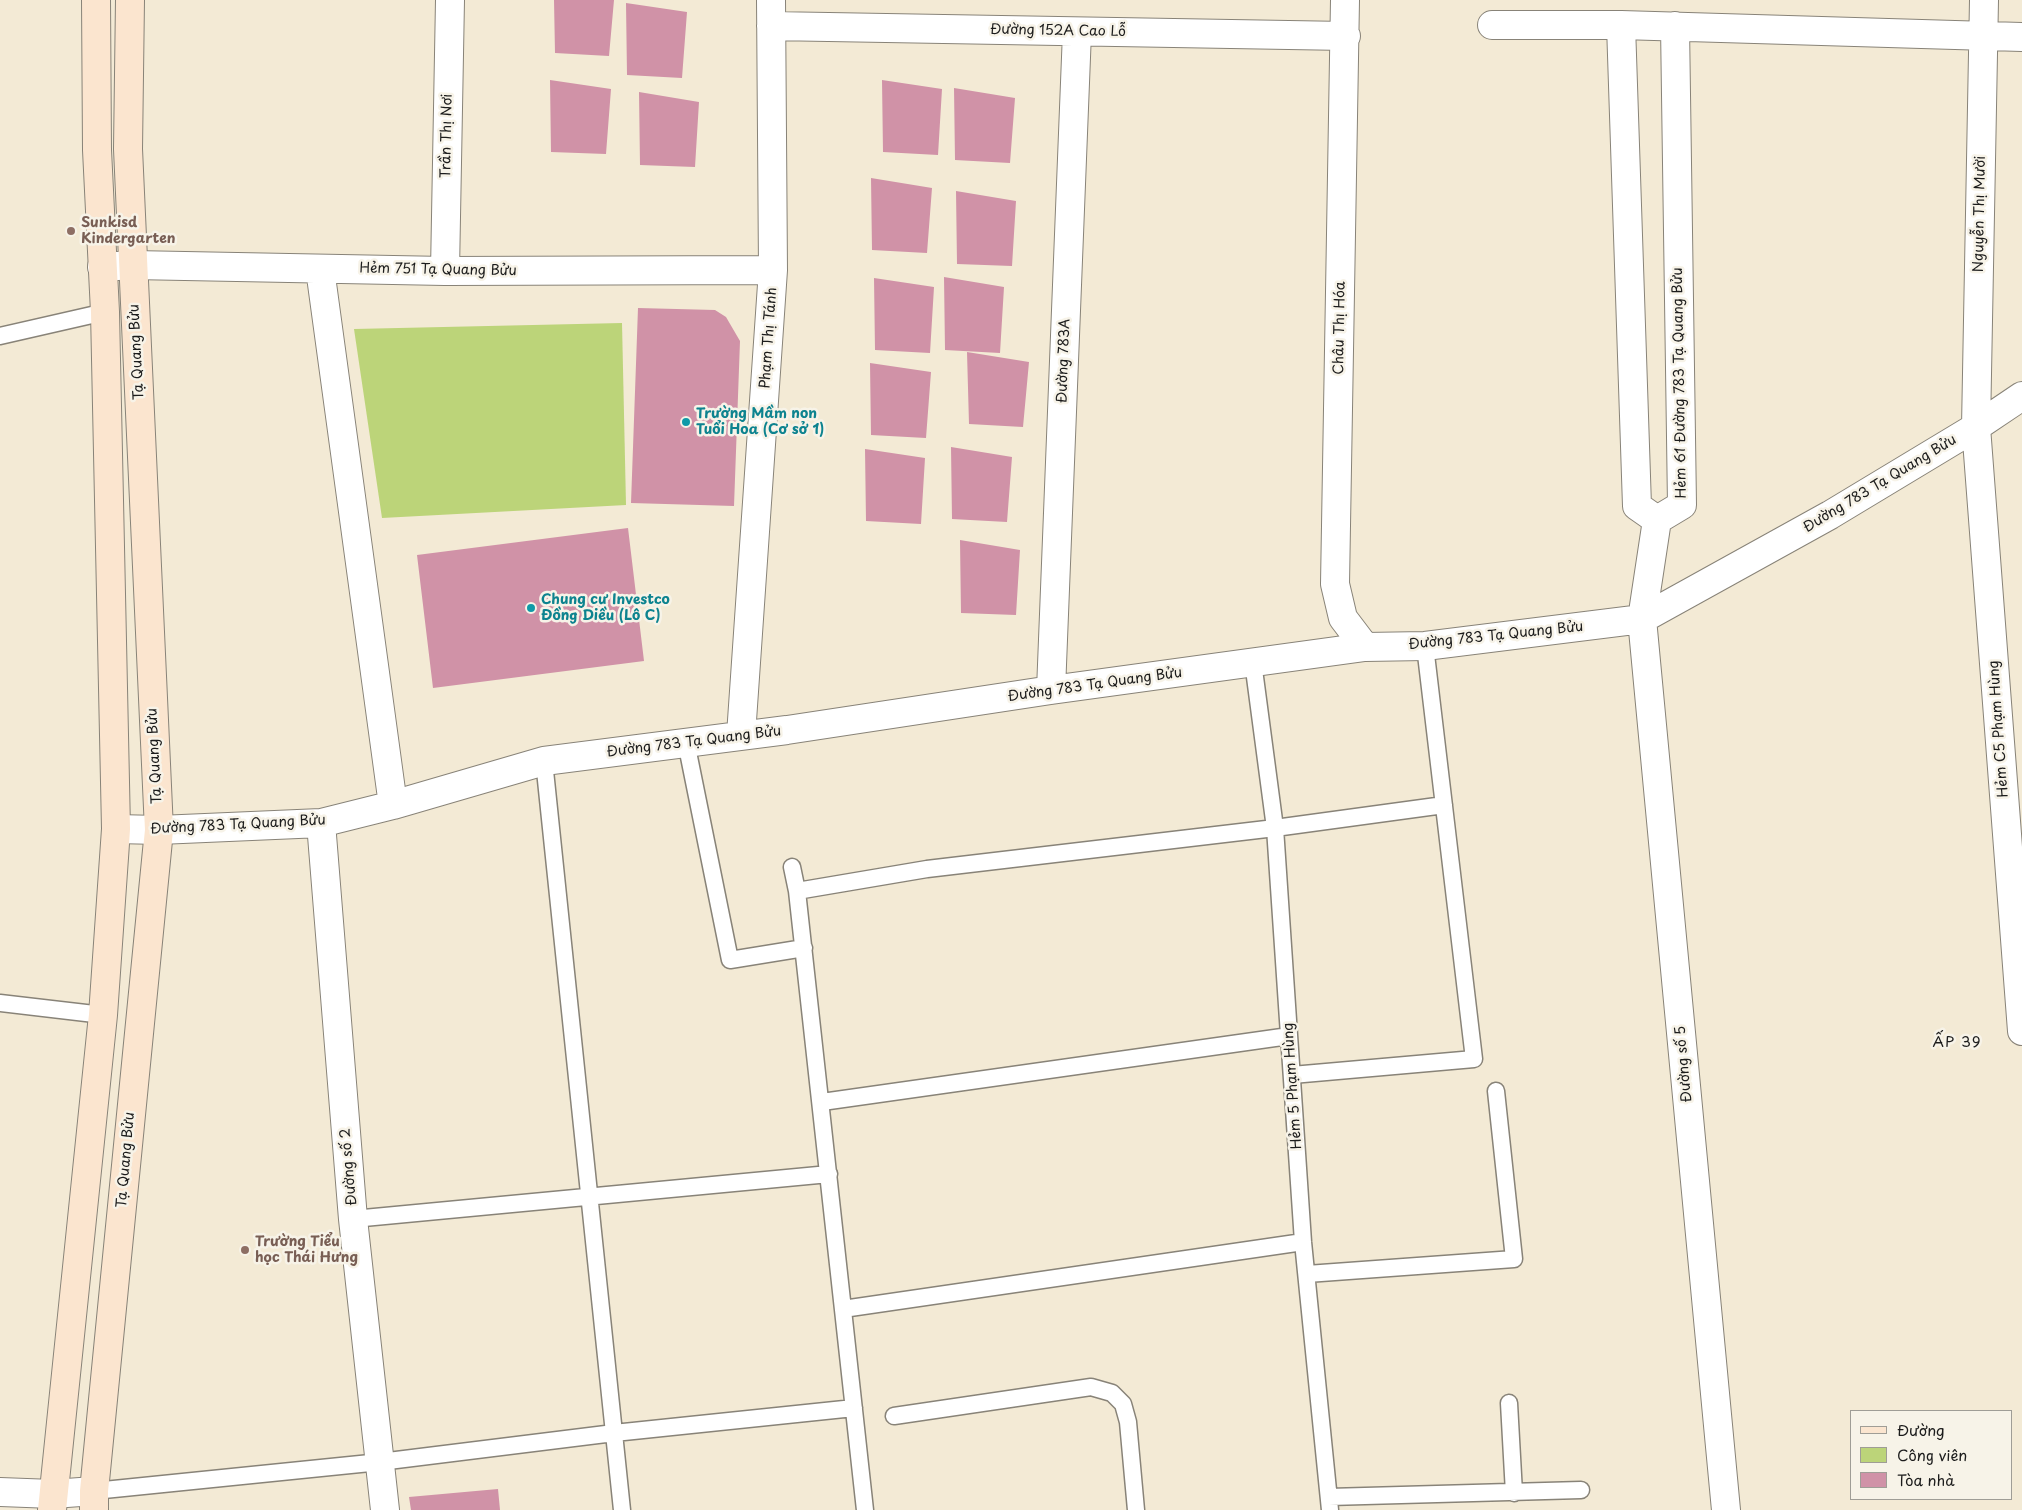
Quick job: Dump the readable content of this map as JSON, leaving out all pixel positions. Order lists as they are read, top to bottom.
{
  "streets": {
    "main road": ["Tạ Quang Bửu"],
    "street": [
      "Đường 152A Cao Lỗ",
      "Trần Thị Nơi",
      "Nguyễn Thị Mười",
      "Hẻm 751 Tạ Quang Bửu",
      "Châu Thị Hóa",
      "Phạm Thị Tánh",
      "Đường 783A",
      "Hẻm 61 Đường 783 Tạ Quang Bửu",
      "Đường 783 Tạ Quang Bửu",
      "Hẻm C5 Phạm Hùng",
      "Đường số 5",
      "Đường số 2"
    ],
    "lane": ["Hẻm 5 Phạm Hùng"]
  },
  "crossings": [
    ["Đường 152A Cao Lỗ", "Châu Thị Hóa"],
    ["Đường 152A Cao Lỗ", "Phạm Thị Tánh"],
    ["Đường 152A Cao Lỗ", "Đường 783A"],
    ["Trần Thị Nơi", "Hẻm 751 Tạ Quang Bửu"],
    ["Nguyễn Thị Mười", "Đường 783 Tạ Quang Bửu"],
    ["Nguyễn Thị Mười", "Hẻm C5 Phạm Hùng"],
    ["Hẻm 751 Tạ Quang Bửu", "Phạm Thị Tánh"],
    ["Hẻm 751 Tạ Quang Bửu", "Tạ Quang Bửu"],
    ["Châu Thị Hóa", "Đường 783 Tạ Quang Bửu"],
    ["Phạm Thị Tánh", "Đường 783 Tạ Quang Bửu"],
    ["Tạ Quang Bửu", "Đường 783 Tạ Quang Bửu"],
    ["Đường 783A", "Đường 783 Tạ Quang Bửu"],
    ["Hẻm 61 Đường 783 Tạ Quang Bửu", "Đường số 5"],
    ["Đường 783 Tạ Quang Bửu", "Hẻm C5 Phạm Hùng"],
    ["Đường 783 Tạ Quang Bửu", "Đường số 5"],
    ["Đường 783 Tạ Quang Bửu", "Hẻm 5 Phạm Hùng"],
    ["Đường 783 Tạ Quang Bửu", "Đường số 2"]
  ],
  "districts": ["ẤP 39"],
  "places": [
    "Sunkisd Kindergarten",
    "Trường Mầm non Tuổi Hoa (Cơ sở 1)",
    "Chung cư Investco Đồng Diều (Lô C)",
    "Trường Tiểu học Thái Hưng"
  ],
  "legend": ["Đường", "Công viên", "Tòa nhà"]
}
